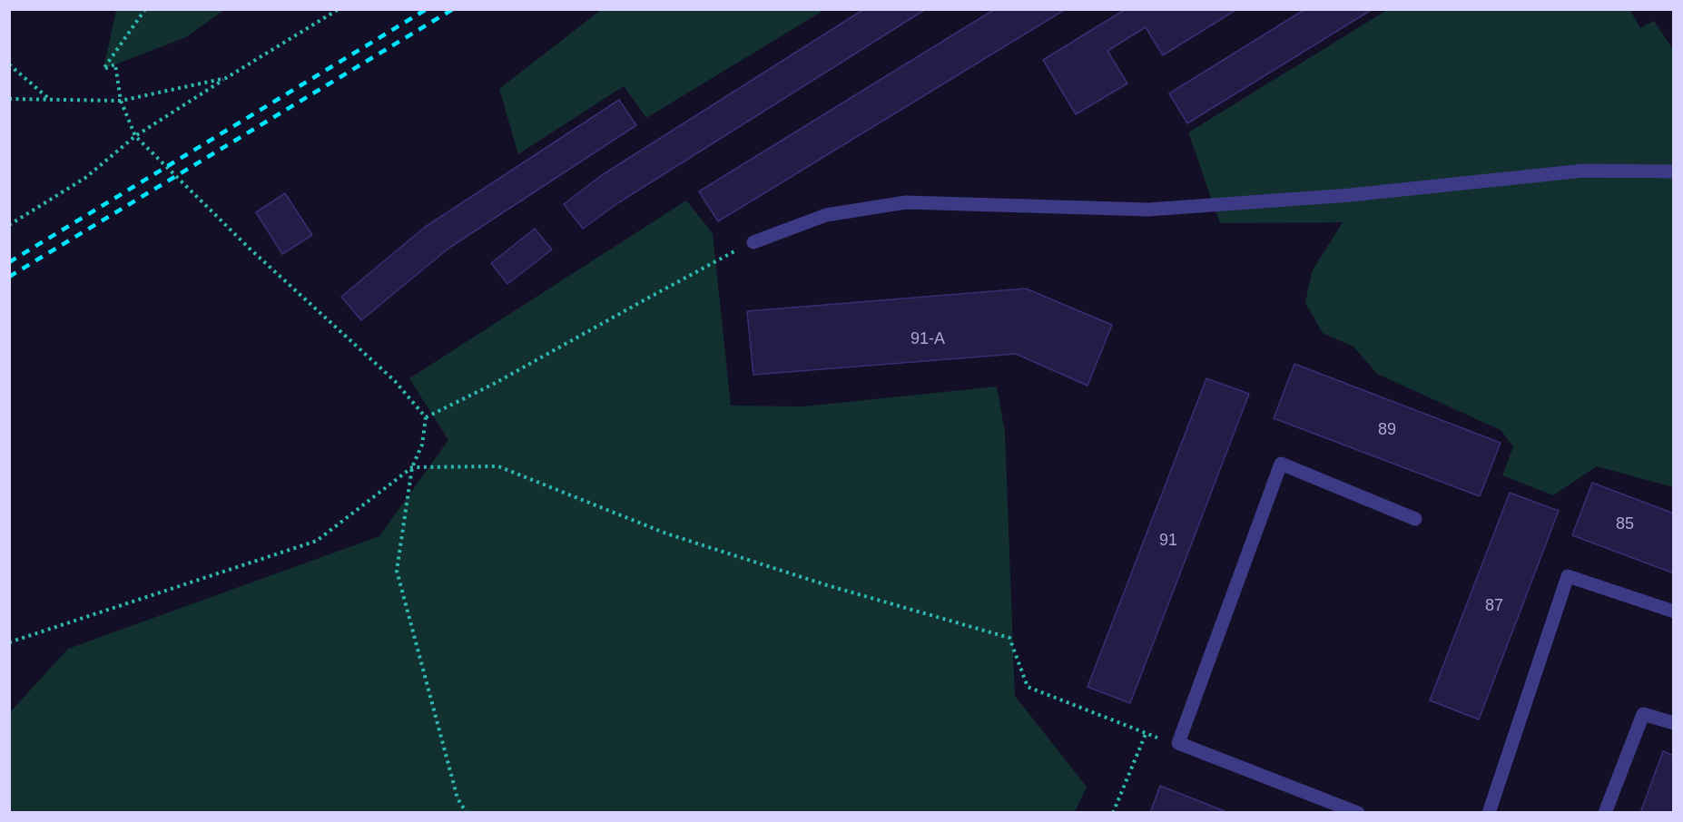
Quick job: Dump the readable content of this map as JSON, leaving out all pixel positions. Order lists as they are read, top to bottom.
{
  "house_numbers": [
    "91-А",
    "89",
    "85",
    "91",
    "87"
  ]
}
